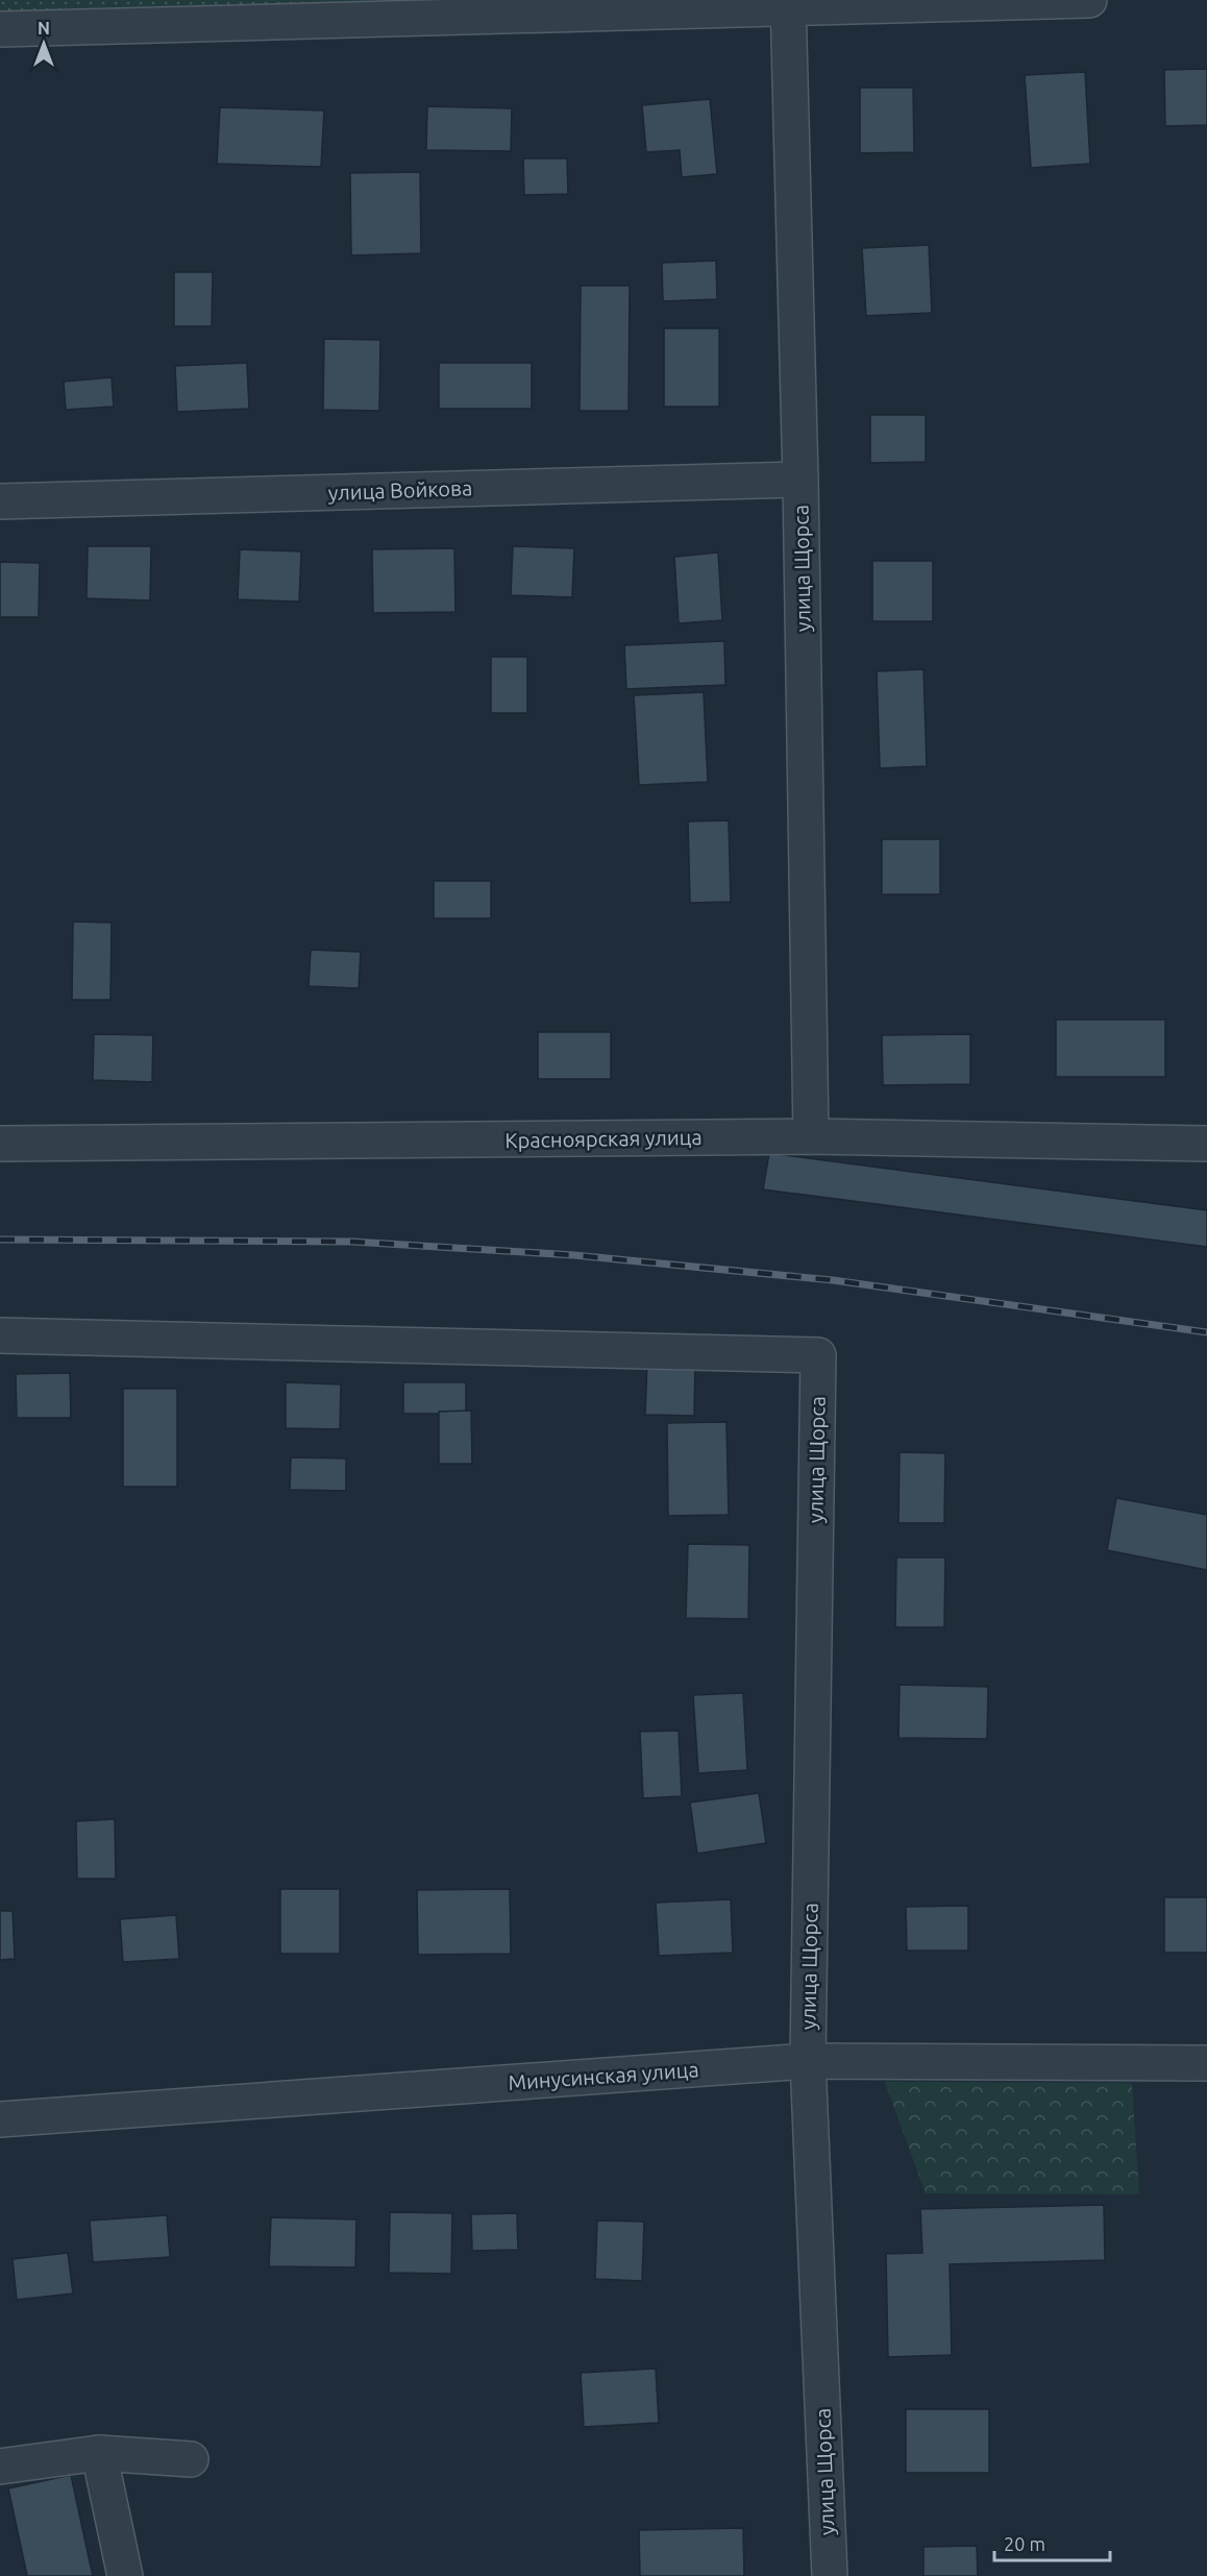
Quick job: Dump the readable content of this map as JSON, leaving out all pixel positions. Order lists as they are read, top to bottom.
{
  "streets": {
    "street": [
      "улица Войкова",
      "улица Щорса",
      "Красноярская улица",
      "Минусинская улица"
    ]
  },
  "crossings": [
    ["улица Войкова", "улица Щорса"],
    ["улица Щорса", "Красноярская улица"],
    ["улица Щорса", "Минусинская улица"]
  ],
  "scale_bar": "20 m",
  "north": "top"
}
